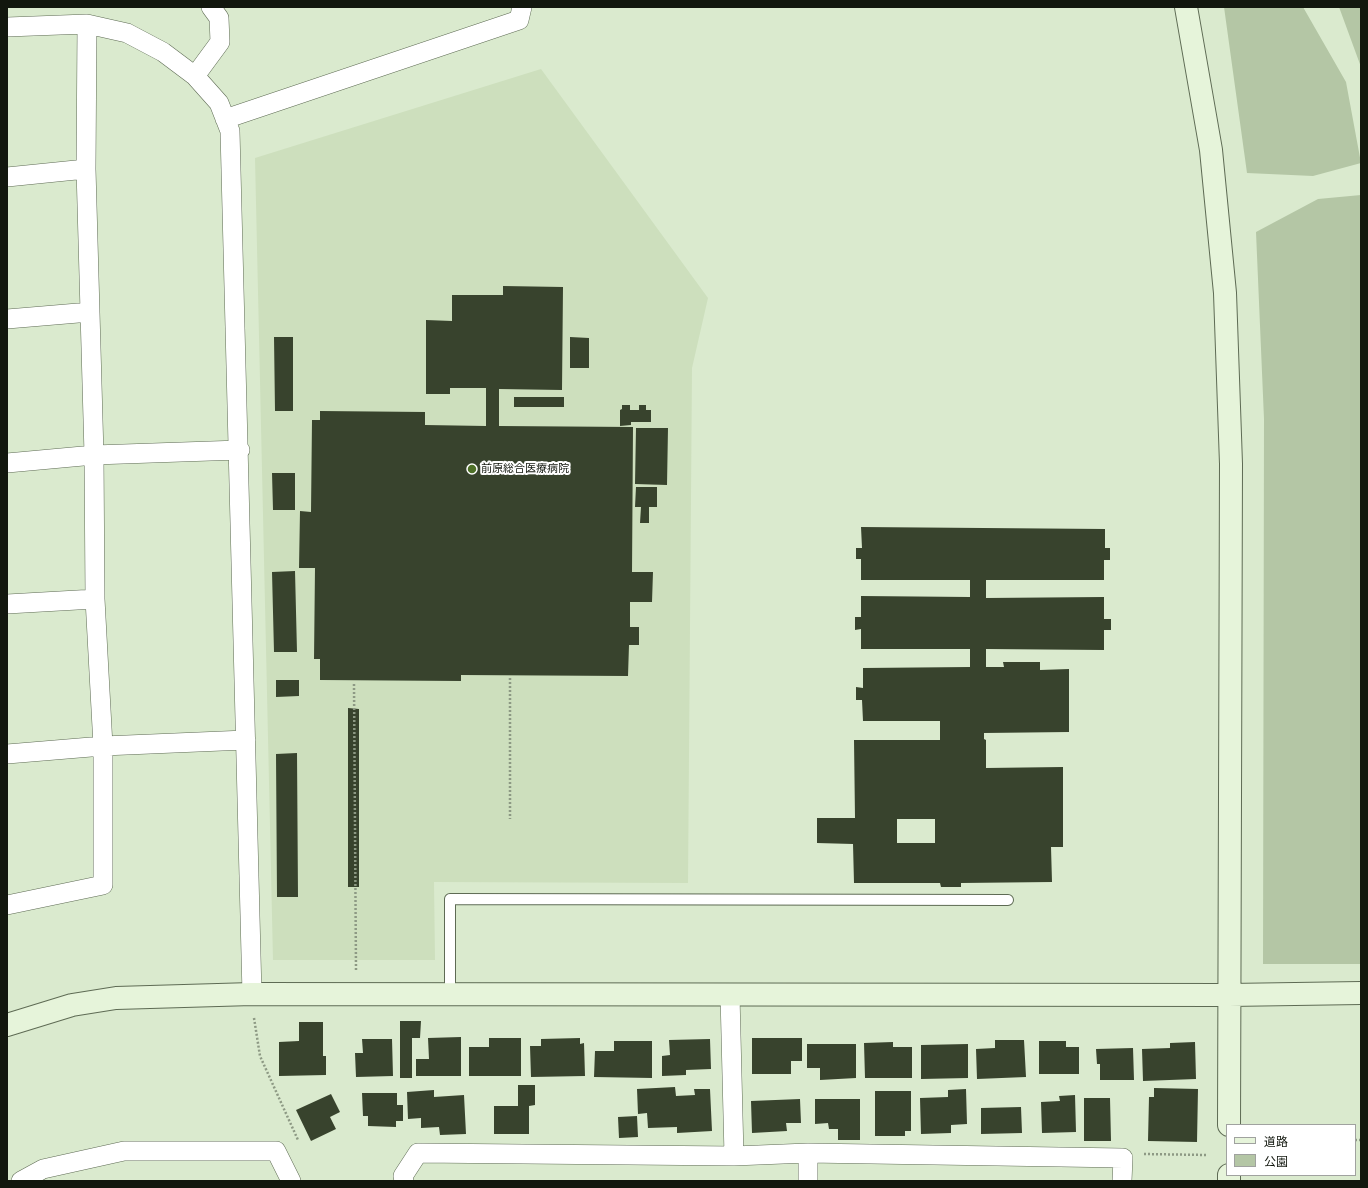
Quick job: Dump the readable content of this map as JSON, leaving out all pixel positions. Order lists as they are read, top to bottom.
{
  "places": ["前原総合医療病院"],
  "legend": ["道路", "公園"]
}
